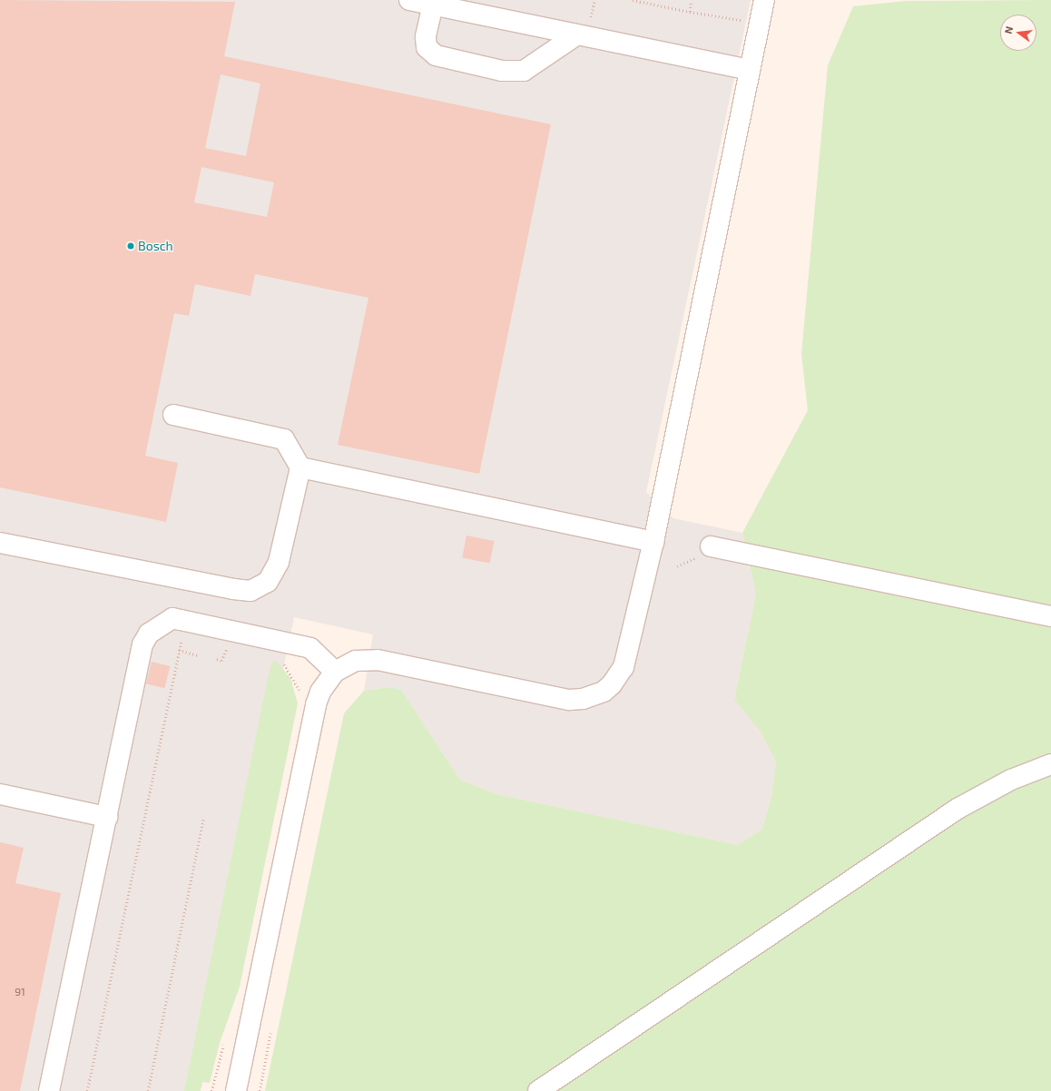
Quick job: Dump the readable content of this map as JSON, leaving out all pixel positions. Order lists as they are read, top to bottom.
{
  "places": ["Bosch"],
  "house_numbers": ["91"],
  "north": "left"
}
